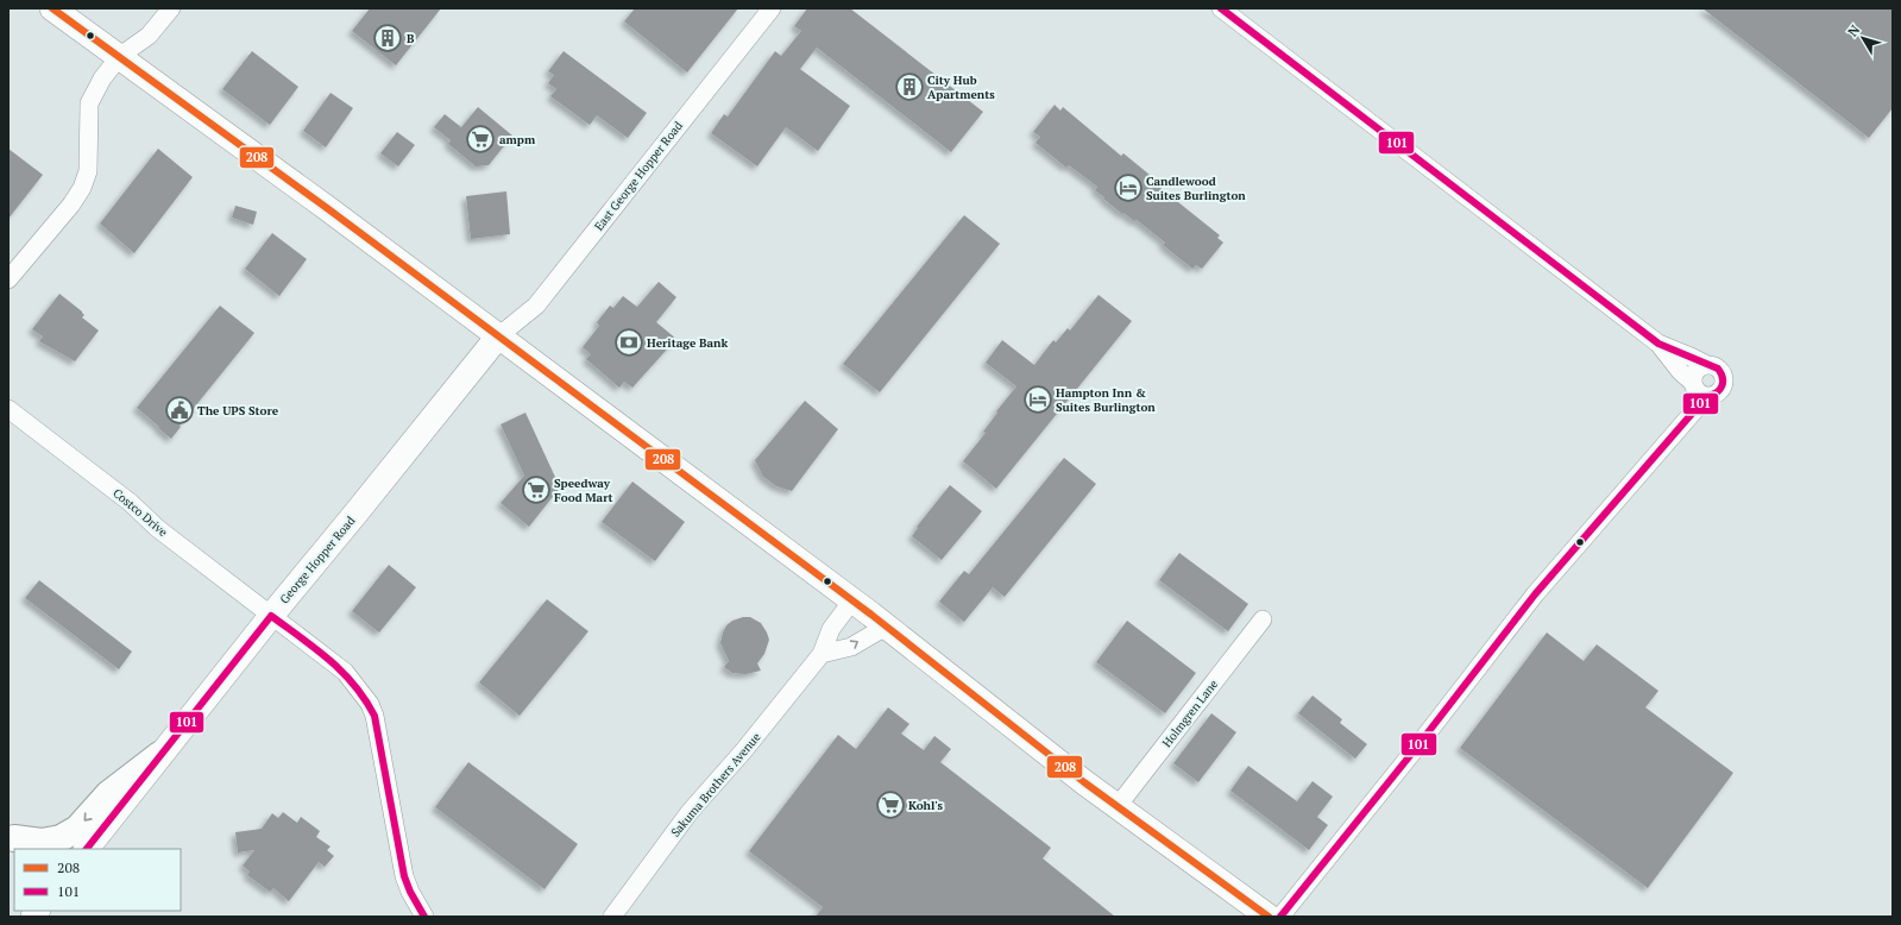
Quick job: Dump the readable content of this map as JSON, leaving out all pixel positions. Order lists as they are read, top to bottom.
{
  "streets": {
    "main road": ["George Hopper Road"],
    "street": [
      "East George Hopper Road",
      "Costco Drive",
      "Holmgren Lane",
      "Sakuma Brothers Avenue"
    ]
  },
  "crossings": [
    ["East George Hopper Road", "George Hopper Road"],
    ["Costco Drive", "George Hopper Road"]
  ],
  "places": {
    "building": ["B", "City Hub Apartments"],
    "supermarket": ["ampm", "Speedway Food Mart", "Kohl's"],
    "hotel": ["Candlewood Suites Burlington", "Hampton Inn & Suites Burlington"],
    "bank": ["Heritage Bank"],
    "public building": ["The UPS Store"]
  },
  "lines": ["transit line 208", "transit line 101"],
  "legend": ["208", "101"],
  "north": "top left"
}
